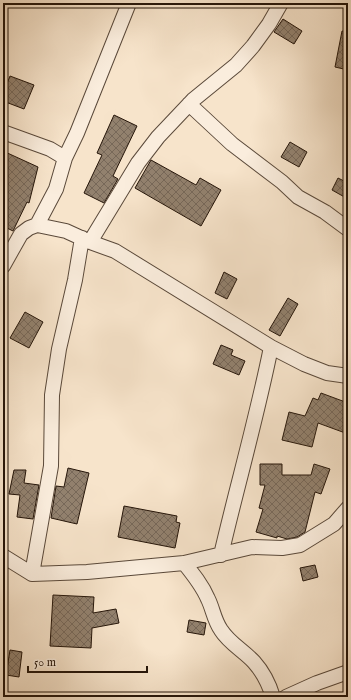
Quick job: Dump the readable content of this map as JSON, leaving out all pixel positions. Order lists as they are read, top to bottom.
{
  "scale_bar": "50 m"
}
